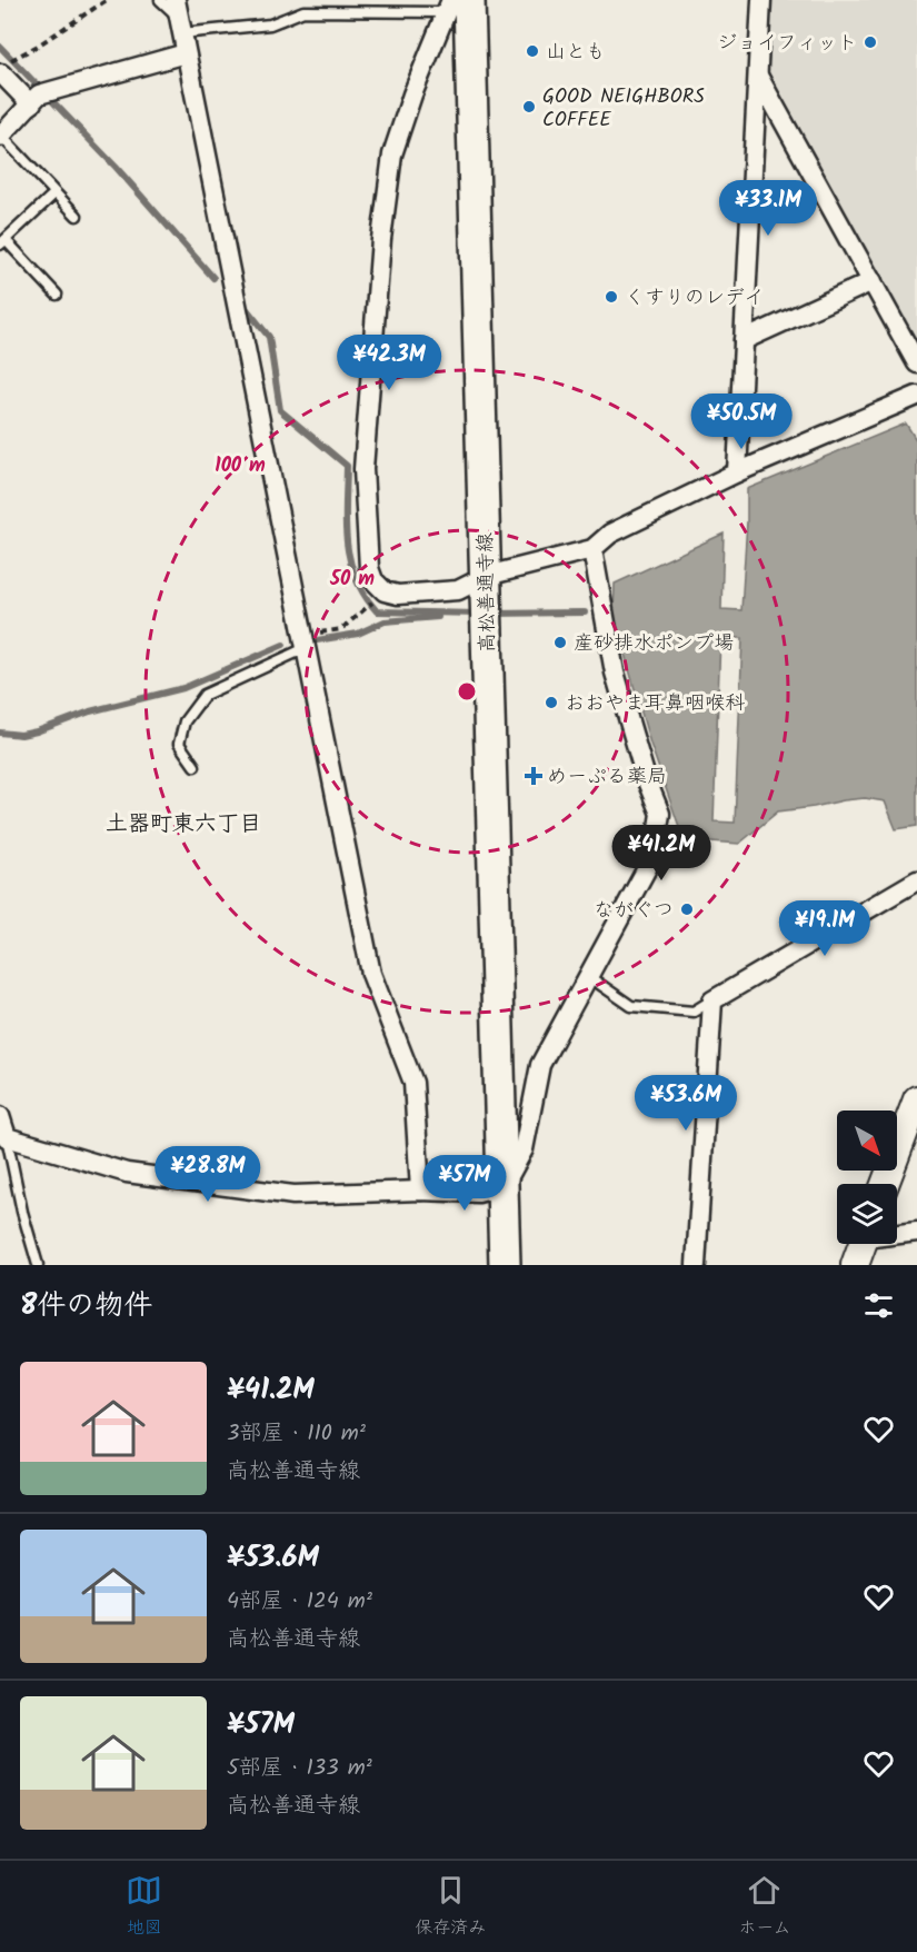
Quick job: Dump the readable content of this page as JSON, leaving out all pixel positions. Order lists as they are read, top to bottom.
{
  "streets": {
    "main road": ["高松善通寺線"]
  },
  "districts": ["土器町東六丁目"],
  "places": {
    "other": [
      "ジョイフィット",
      "山とも",
      "GOOD NEIGHBORS COFFEE",
      "くすりのレデイ",
      "産砂排水ポンプ場",
      "おおやま耳鼻咽喉科",
      "ながぐつ"
    ],
    "health": ["めーぷる薬局"]
  },
  "north": "bottom right",
  "page": {
    "price": [
      "¥33.1M",
      "¥42.3M",
      "¥50.5M",
      "¥41.2M",
      "¥19.1M",
      "¥53.6M",
      "¥28.8M",
      "¥57M"
    ],
    "heading": "8件の物件",
    "list": [
      {
        "name": "¥41.2M",
        "note": "3部屋 · 110 m² · 高松善通寺線"
      },
      {
        "name": "¥53.6M",
        "note": "4部屋 · 124 m² · 高松善通寺線"
      },
      {
        "name": "¥57M",
        "note": "5部屋 · 133 m² · 高松善通寺線"
      }
    ],
    "tabs": ["地図", "保存済み", "ホーム"]
  },
  "rings": ["100 m", "50 m"]
}
